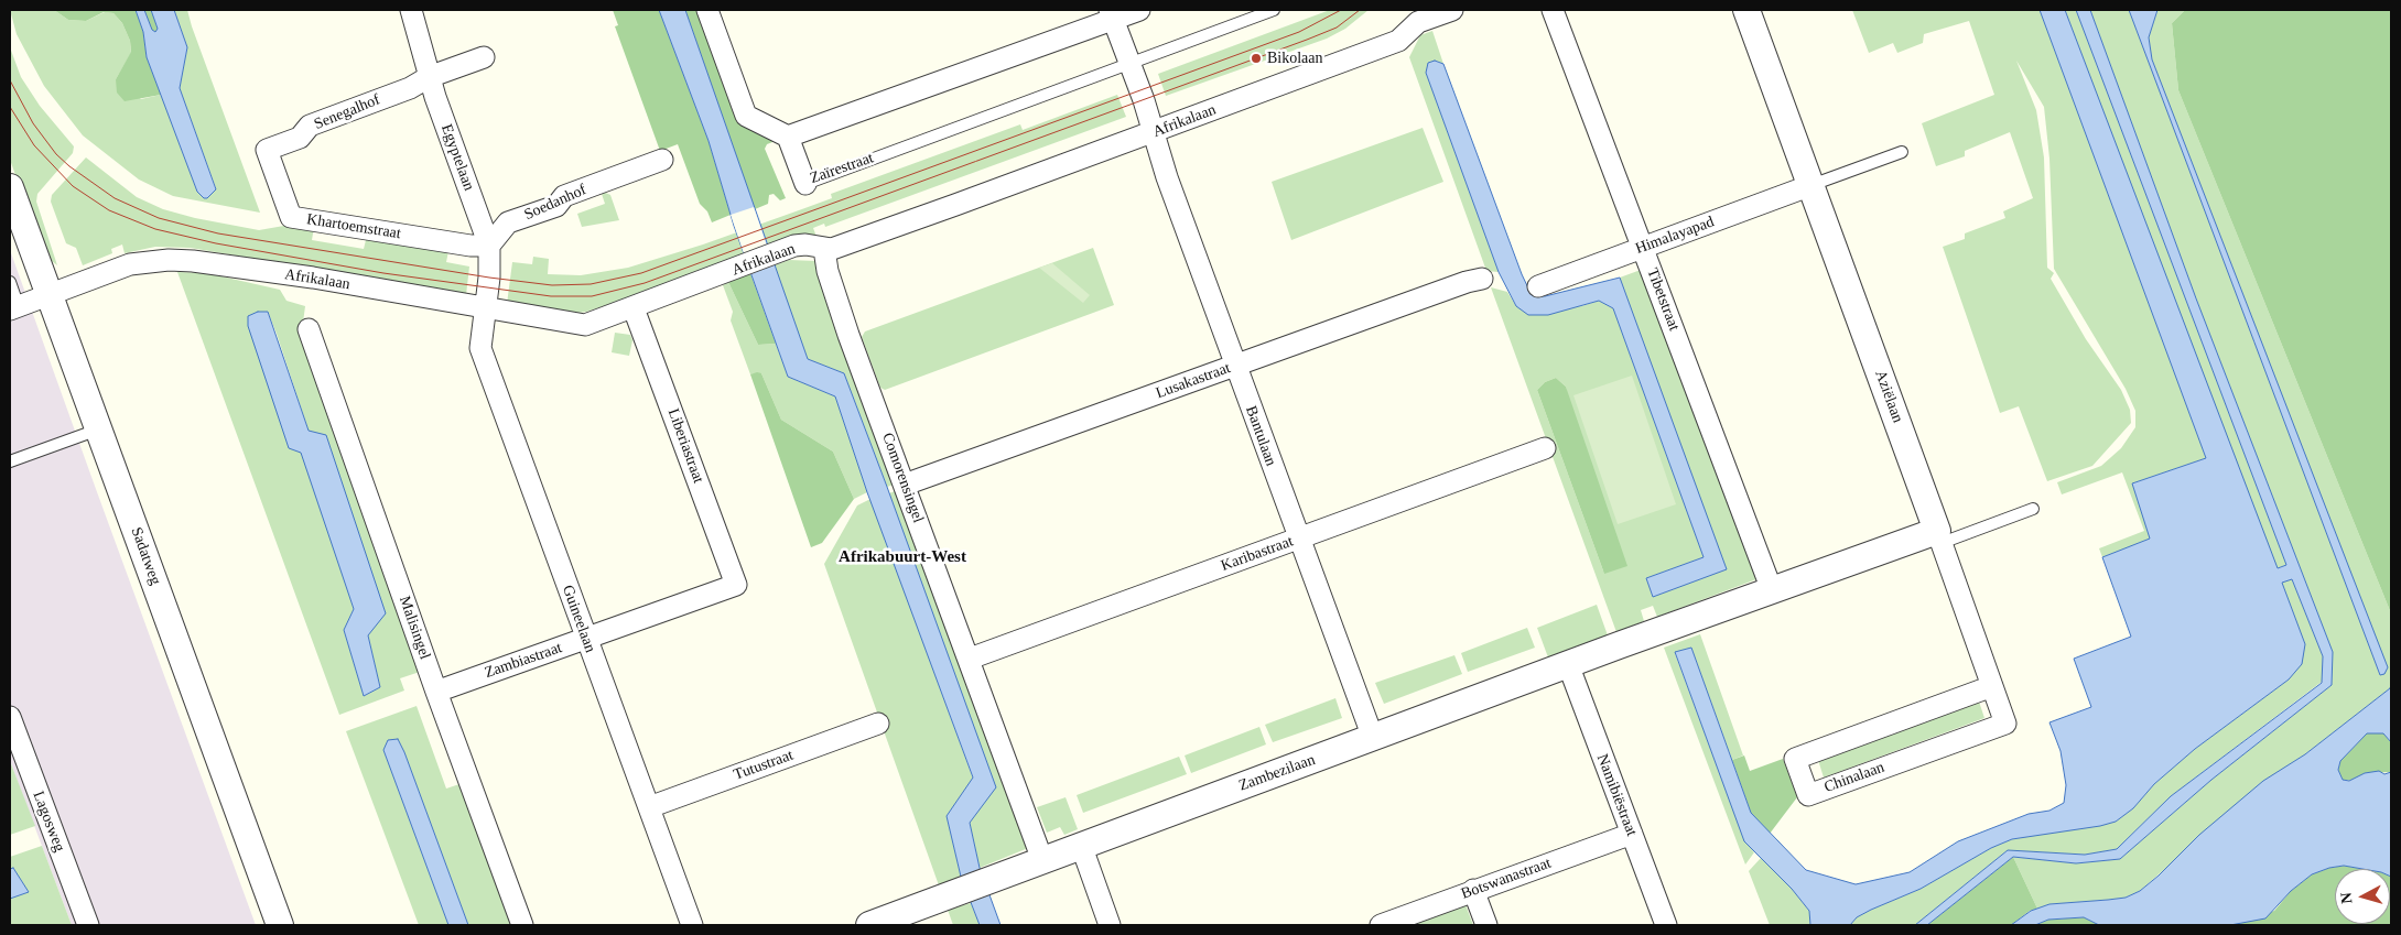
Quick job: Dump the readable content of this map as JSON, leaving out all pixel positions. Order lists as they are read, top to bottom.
{
  "streets": {
    "street": [
      "Senegalhof",
      "Afrikalaan",
      "Egyptelaan",
      "Zaïrestraat",
      "Soedanhof",
      "Khartoemstraat",
      "Himalayapad",
      "Tibetstraat",
      "Lusakastraat",
      "Aziëlaan",
      "Bantulaan",
      "Liberiastraat",
      "Comorensingel",
      "Karibastraat",
      "Sadatweg",
      "Guineelaan",
      "Malisingel",
      "Zambiastraat",
      "Tutustraat",
      "Zambezilaan",
      "Chinalaan",
      "Namibiëstraat",
      "Lagosweg",
      "Botswanastraat"
    ]
  },
  "crossings": [
    ["Senegalhof", "Egyptelaan"],
    ["Senegalhof", "Khartoemstraat"],
    ["Afrikalaan", "Egyptelaan"],
    ["Afrikalaan", "Bantulaan"],
    ["Afrikalaan", "Liberiastraat"],
    ["Afrikalaan", "Comorensingel"],
    ["Afrikalaan", "Sadatweg"],
    ["Afrikalaan", "Guineelaan"],
    ["Egyptelaan", "Soedanhof"],
    ["Egyptelaan", "Khartoemstraat"],
    ["Egyptelaan", "Guineelaan"],
    ["Soedanhof", "Khartoemstraat"],
    ["Himalayapad", "Tibetstraat"],
    ["Himalayapad", "Aziëlaan"],
    ["Tibetstraat", "Zambezilaan"],
    ["Lusakastraat", "Bantulaan"],
    ["Lusakastraat", "Comorensingel"],
    ["Aziëlaan", "Chinalaan"],
    ["Bantulaan", "Karibastraat"],
    ["Bantulaan", "Zambezilaan"],
    ["Liberiastraat", "Zambiastraat"],
    ["Comorensingel", "Karibastraat"],
    ["Comorensingel", "Zambezilaan"],
    ["Guineelaan", "Zambiastraat"],
    ["Guineelaan", "Tutustraat"],
    ["Malisingel", "Zambiastraat"],
    ["Zambezilaan", "Namibiëstraat"],
    ["Namibiëstraat", "Botswanastraat"]
  ],
  "districts": ["Afrikabuurt-West"],
  "places": ["Bikolaan"],
  "north": "left"
}
